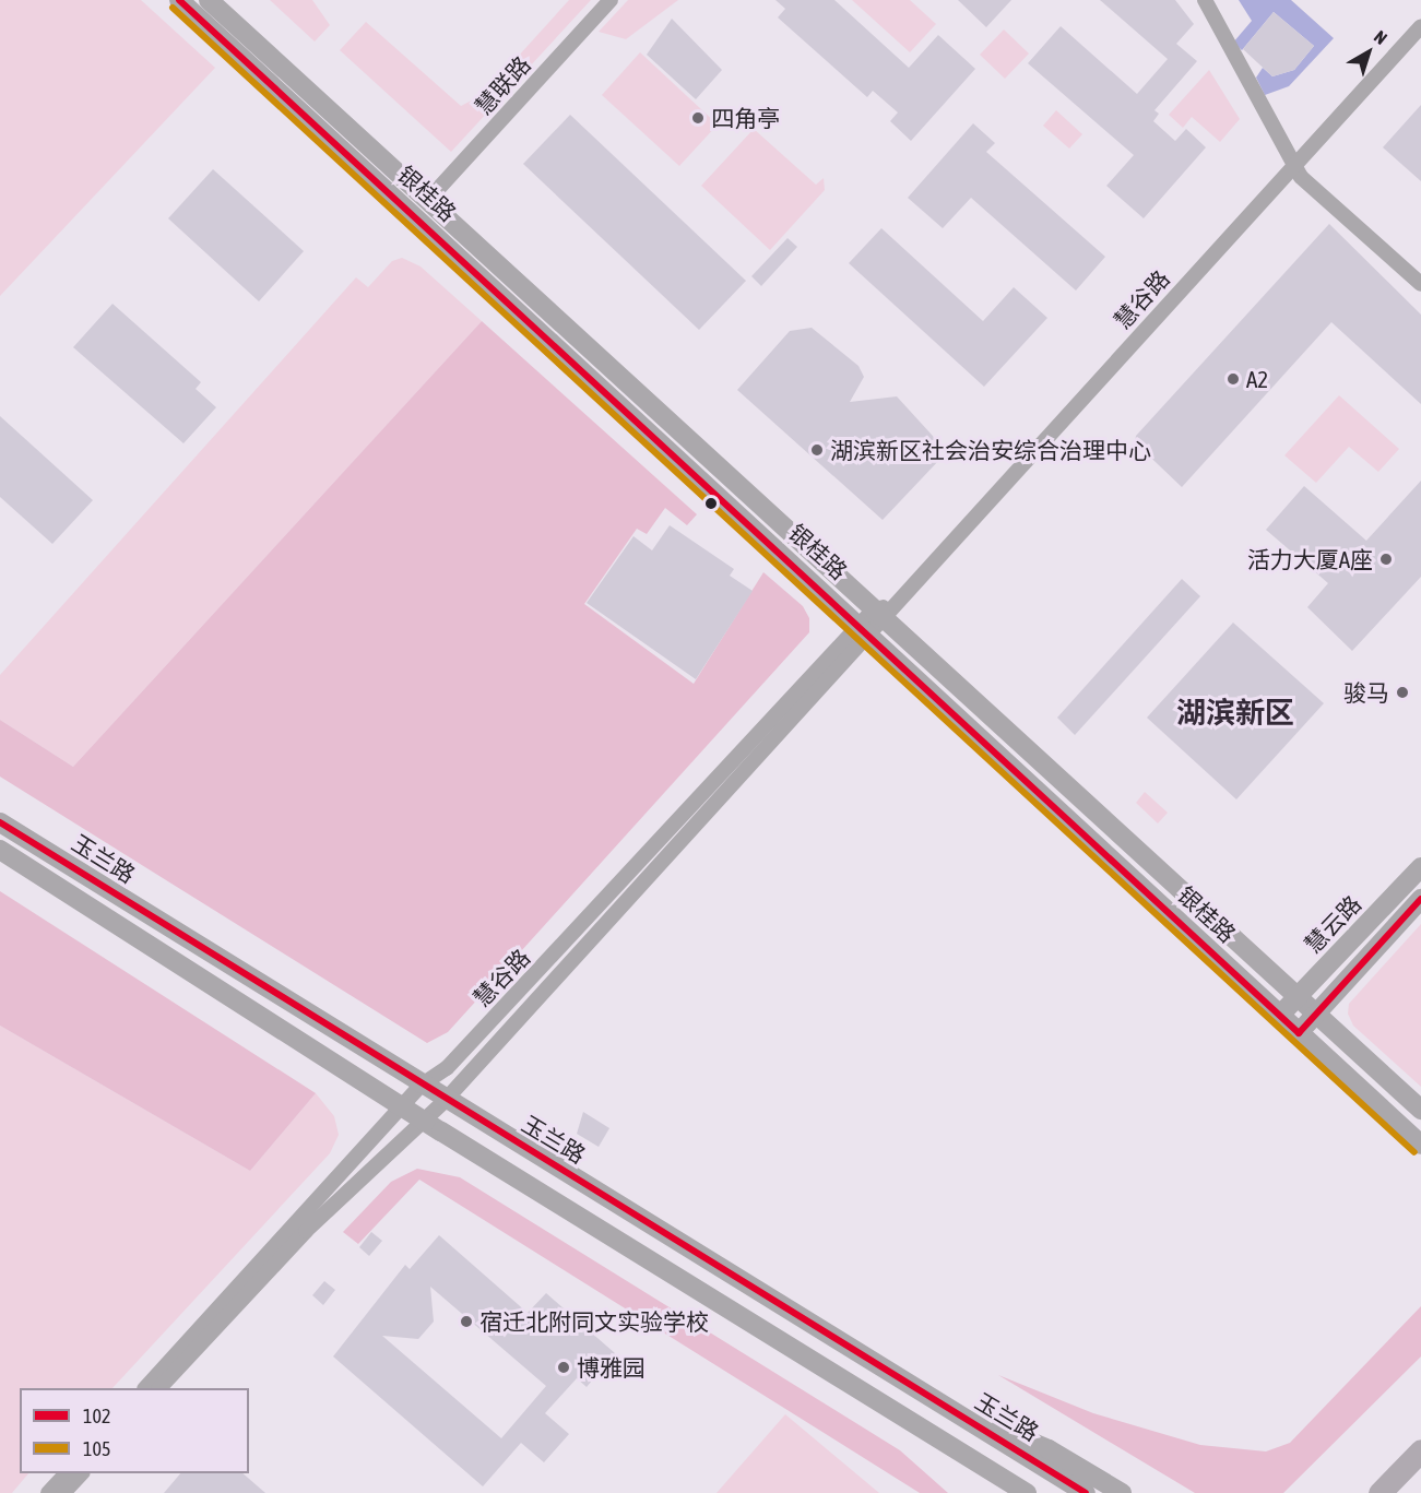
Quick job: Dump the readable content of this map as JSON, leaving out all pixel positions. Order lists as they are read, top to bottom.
{
  "streets": {
    "street": [
      "慧联路",
      "银桂路",
      "慧谷路",
      "玉兰路",
      "慧云路"
    ]
  },
  "crossings": [
    ["慧联路", "银桂路"],
    ["银桂路", "慧谷路"],
    ["银桂路", "慧云路"],
    ["慧谷路", "玉兰路"]
  ],
  "districts": ["湖滨新区"],
  "places": [
    "四角亭",
    "A2",
    "湖滨新区社会治安综合治理中心",
    "活力大厦A座",
    "骏马",
    "宿迁北附同文实验学校",
    "博雅园"
  ],
  "lines": ["transit line 102", "transit line 105"],
  "legend": ["102", "105"],
  "north": "top right"
}
